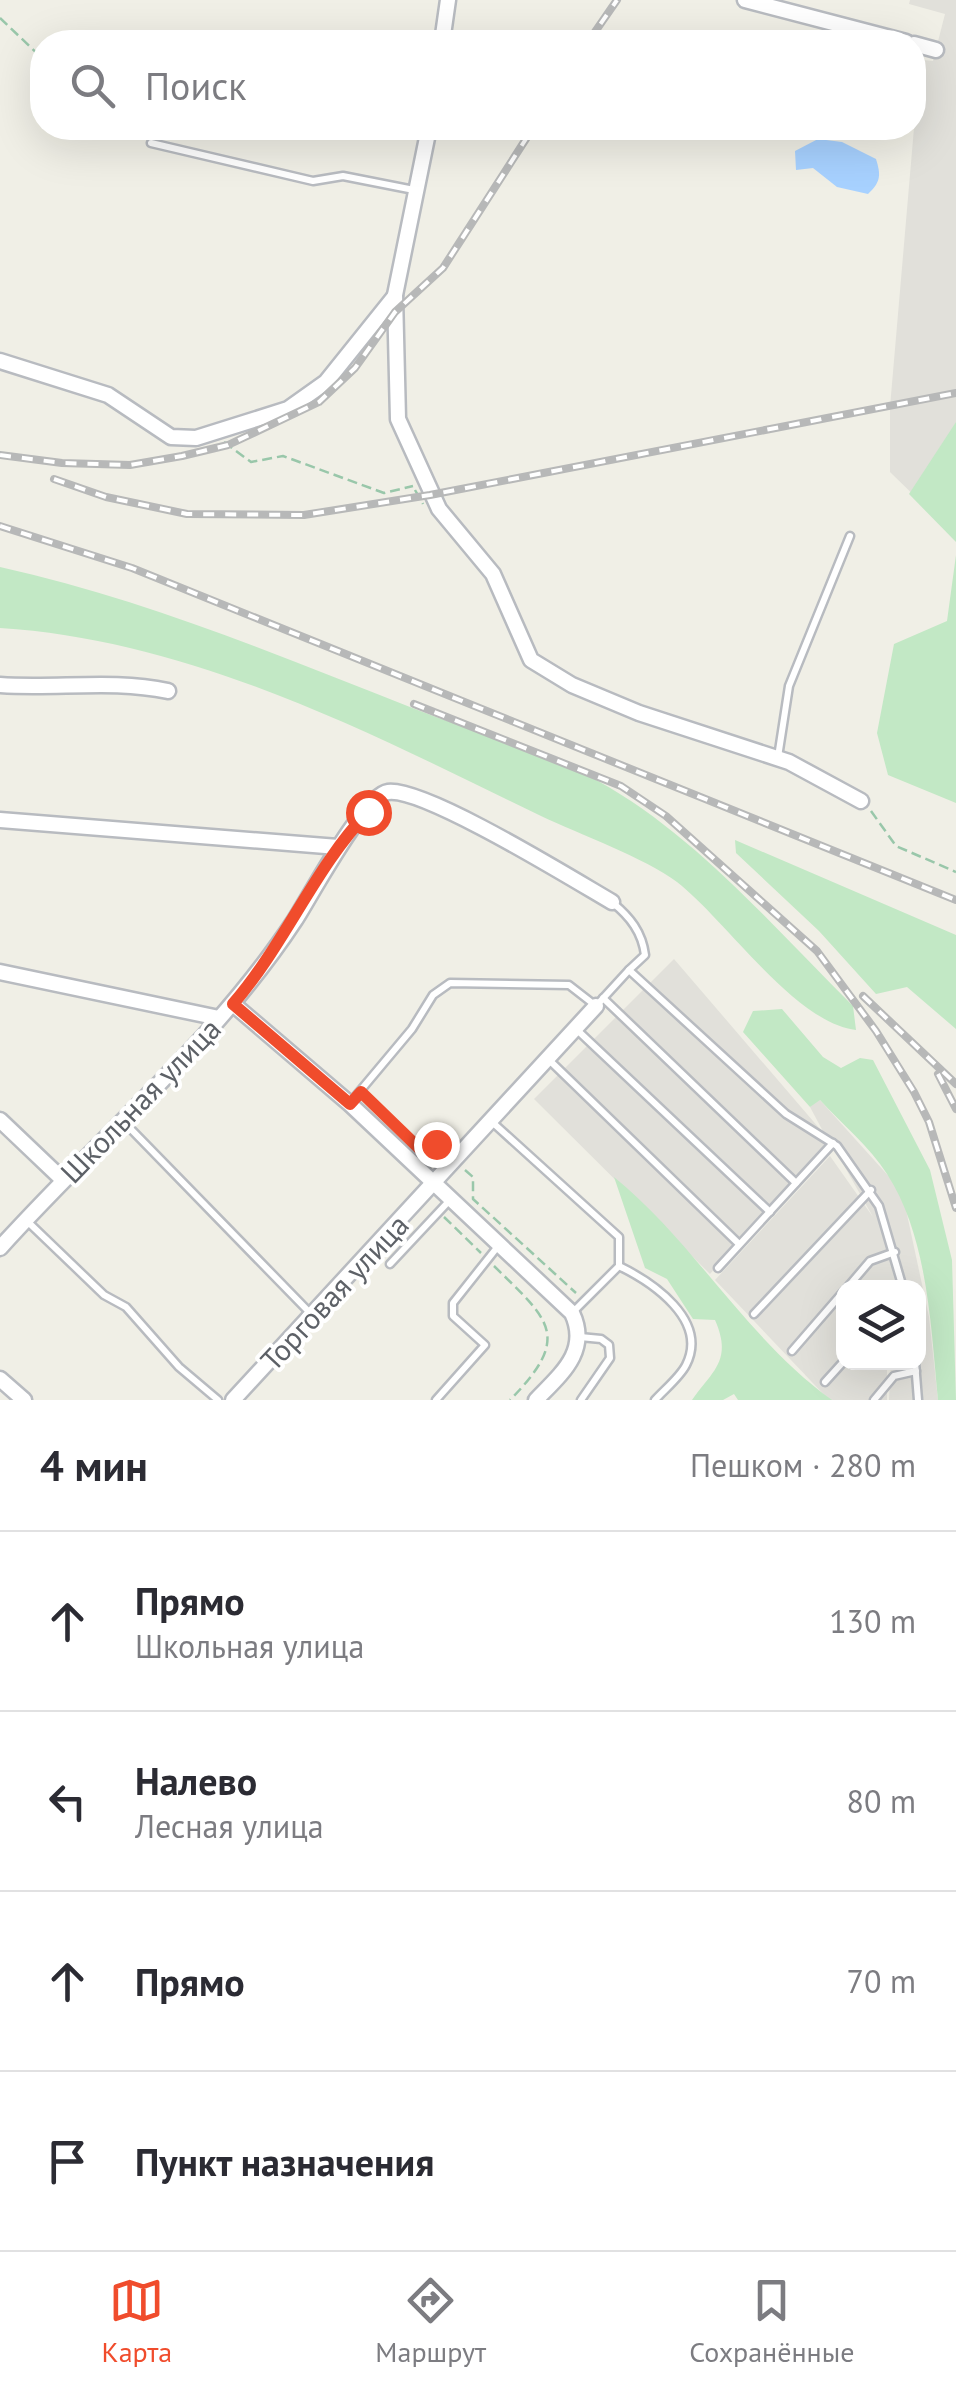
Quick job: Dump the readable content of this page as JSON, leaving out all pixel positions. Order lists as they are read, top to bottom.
{
  "streets": {
    "street": ["Школьная улица", "Торговая улица"]
  },
  "page": {
    "search": "Поиск",
    "heading": ["4 мин", "Пешком · 280 m"],
    "list": [
      ["Прямо", "Школьная улица", "130 m"],
      ["Налево", "Лесная улица", "80 m"],
      ["Прямо", "70 m"],
      "Пункт назначения"
    ],
    "nav": ["Карта", "Маршрут", "Сохранённые"]
  }
}
